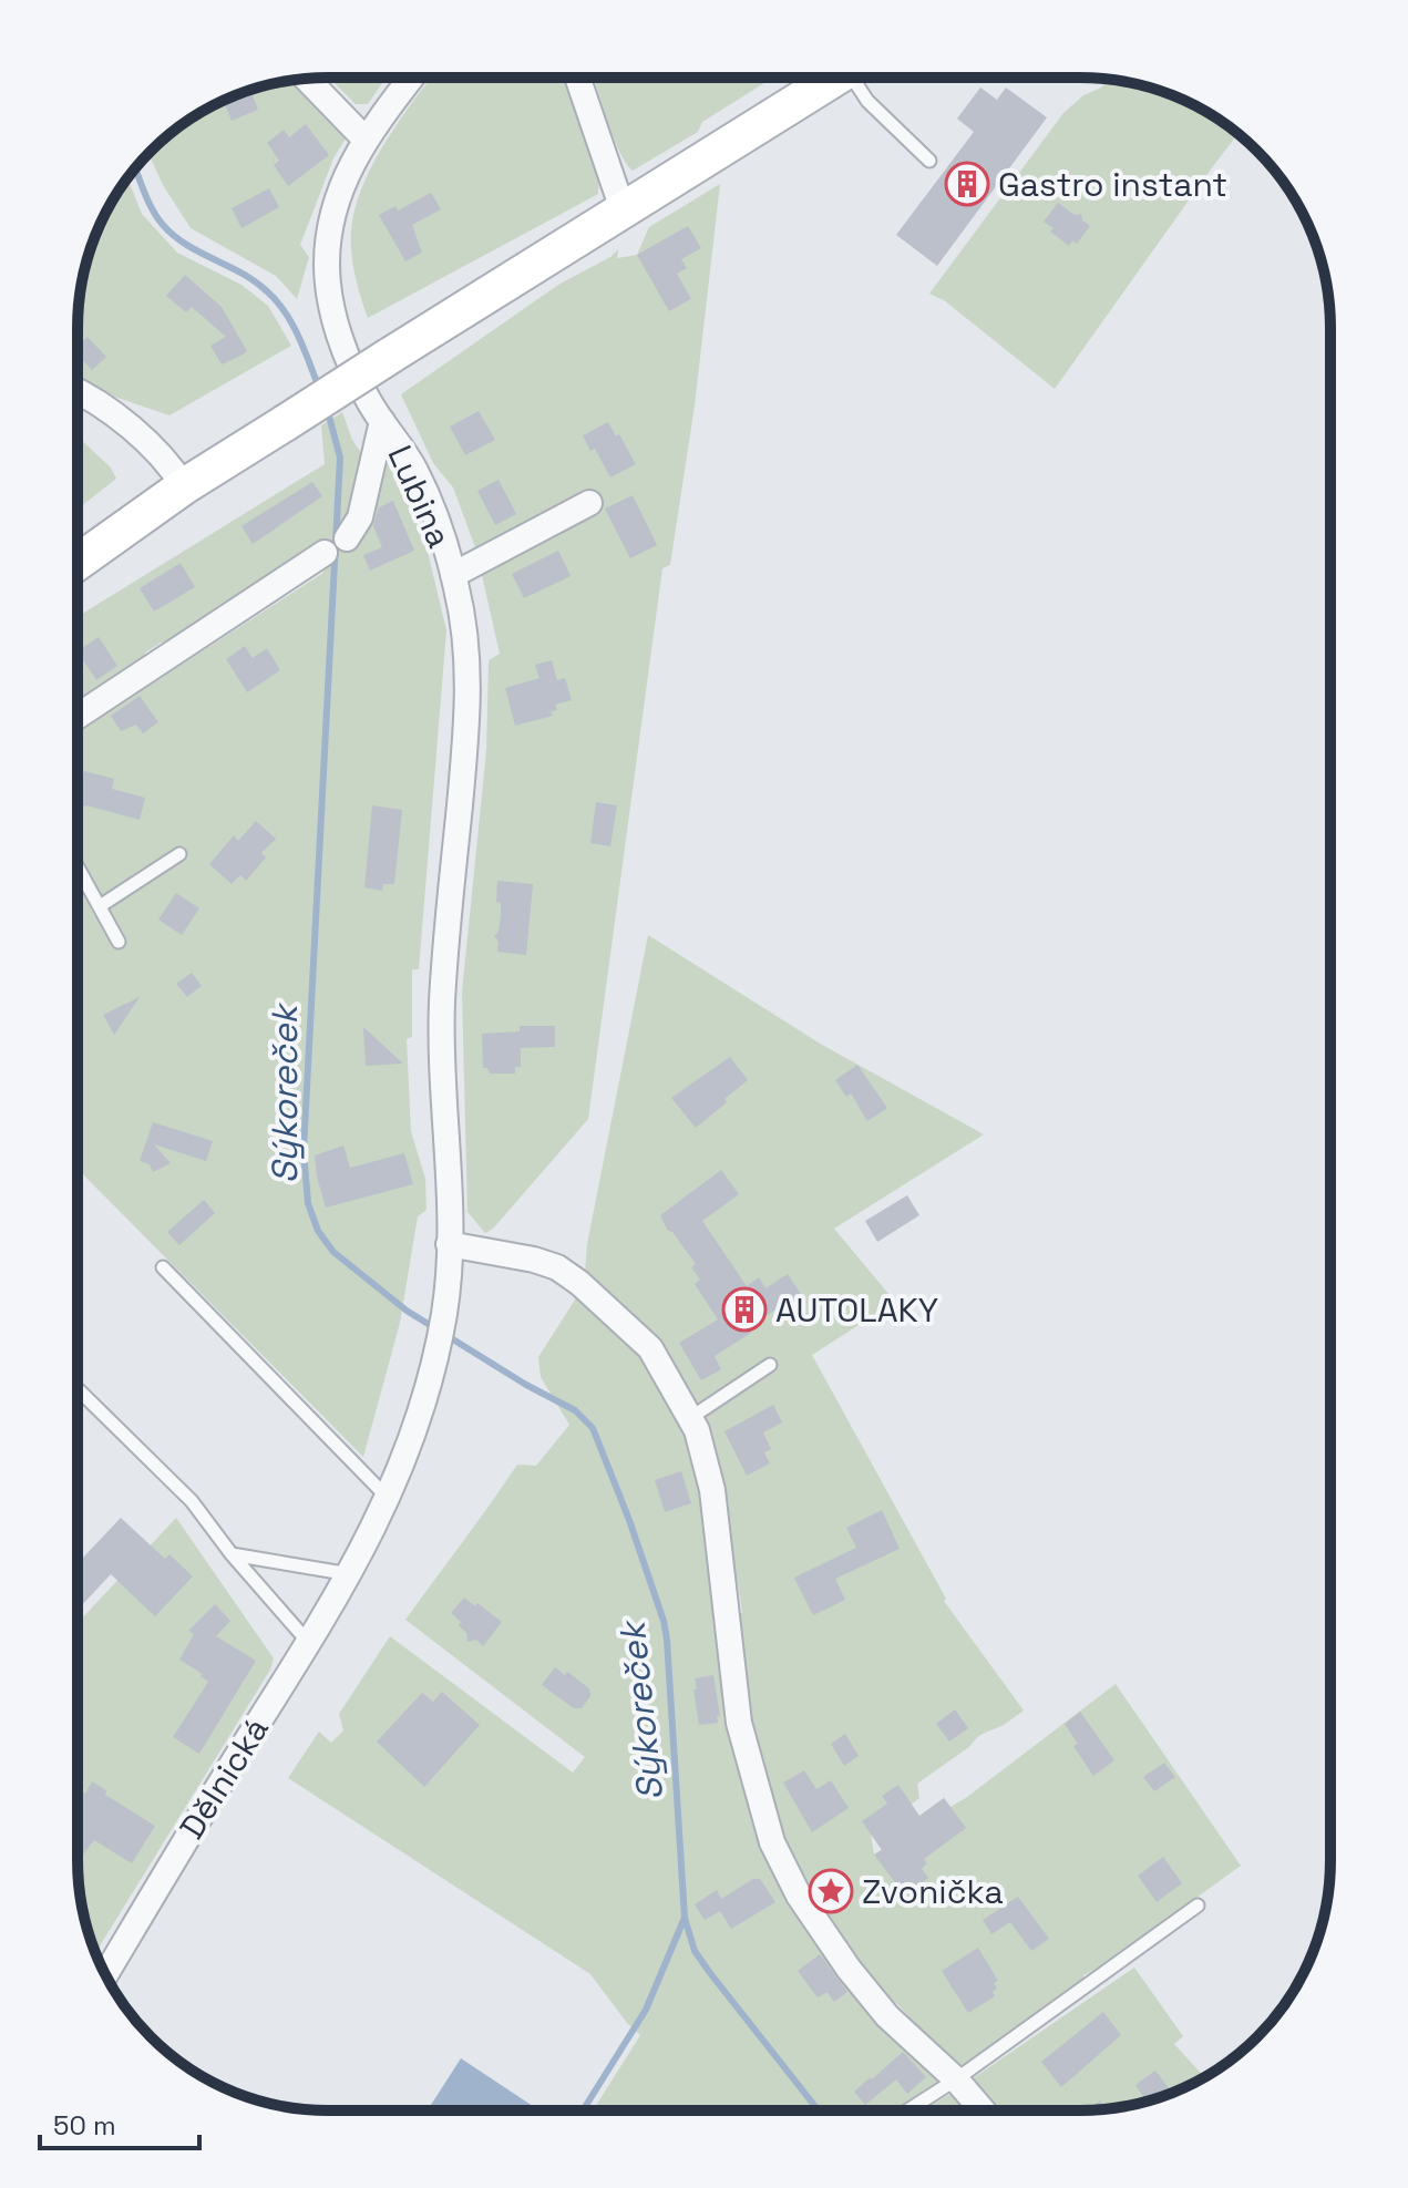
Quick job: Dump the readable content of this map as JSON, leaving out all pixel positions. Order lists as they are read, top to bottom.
{
  "streets": {
    "street": ["Lubina", "Dělnická"]
  },
  "crossings": [
    ["Lubina", "Dělnická"]
  ],
  "water": ["Sýkoreček"],
  "places": {
    "building": ["Gastro instant", "AUTOLAKY"],
    "place": ["Zvonička"]
  },
  "scale_bar": "50 m"
}
